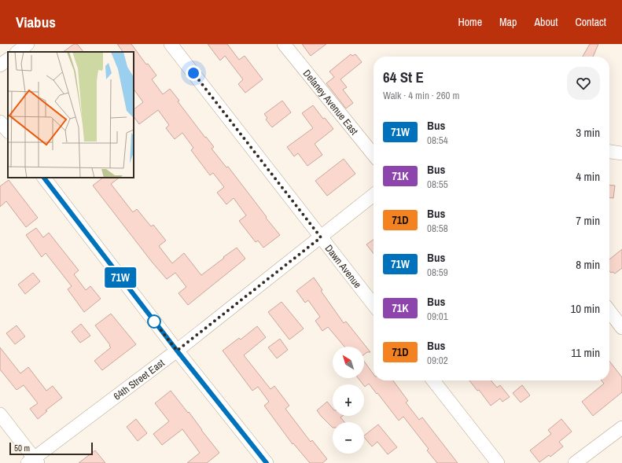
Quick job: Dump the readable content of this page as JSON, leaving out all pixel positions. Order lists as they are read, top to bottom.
{
  "streets": {
    "street": ["Delaney Avenue East", "Dawn Avenue", "64th Street East"]
  },
  "crossings": [
    ["Dawn Avenue", "64th Street East"]
  ],
  "lines": ["bus line 71W"],
  "scale_bar": "50 m",
  "north": "top left",
  "page": {
    "header": "Viabus",
    "nav": [
      "Home",
      "Map",
      "About",
      "Contact"
    ],
    "on_map": "71W",
    "heading": ["64 St E", "Walk · 4 min · 260 m"],
    "list": [
      {
        "mark": "71W",
        "name": "Bus",
        "note": "08:54",
        "value": "3 min"
      },
      {
        "mark": "71K",
        "name": "Bus",
        "note": "08:55",
        "value": "4 min"
      },
      {
        "mark": "71D",
        "name": "Bus",
        "note": "08:58",
        "value": "7 min"
      },
      {
        "mark": "71W",
        "name": "Bus",
        "note": "08:59",
        "value": "8 min"
      },
      {
        "mark": "71K",
        "name": "Bus",
        "note": "09:01",
        "value": "10 min"
      },
      {
        "mark": "71D",
        "name": "Bus",
        "note": "09:02",
        "value": "11 min"
      }
    ],
    "map_buttons": ["+", "−"],
    "scale": "50 m"
  }
}
